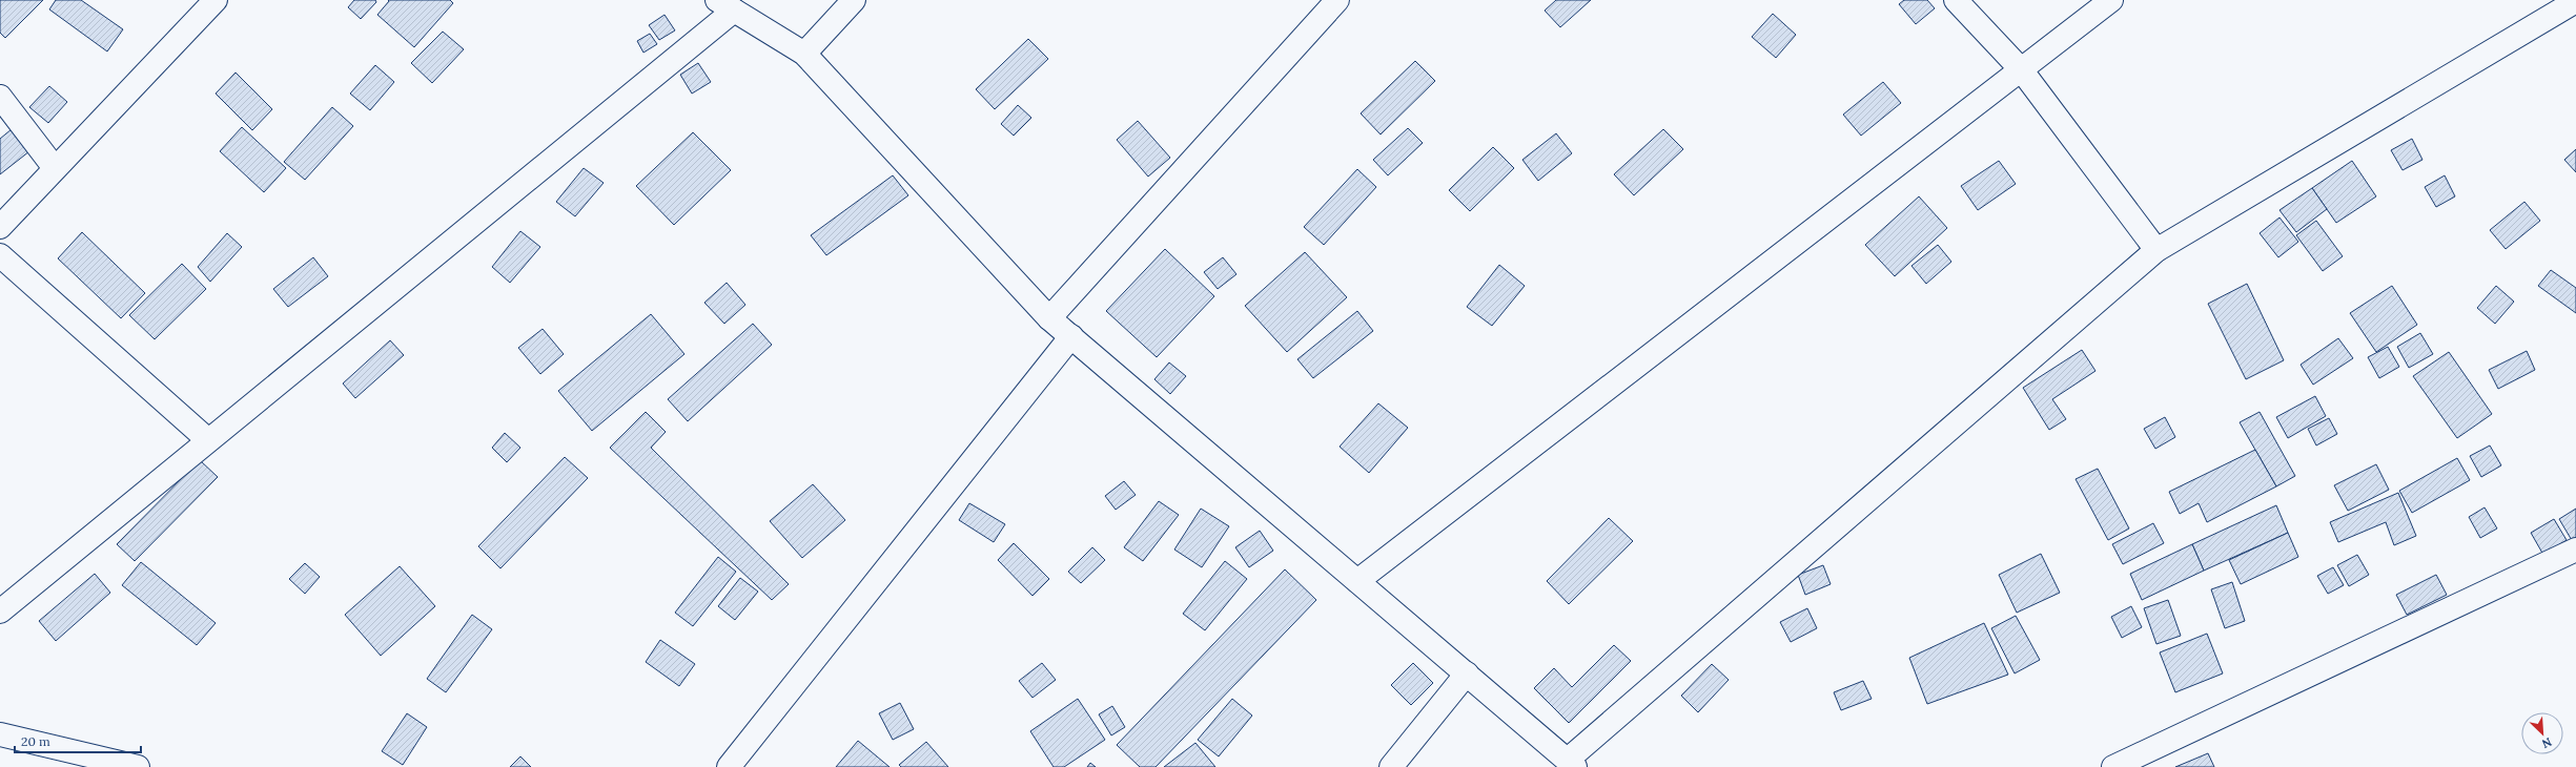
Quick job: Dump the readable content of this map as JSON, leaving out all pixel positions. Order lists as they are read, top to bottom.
{
  "scale_bar": "20 m",
  "north": "bottom right"
}
